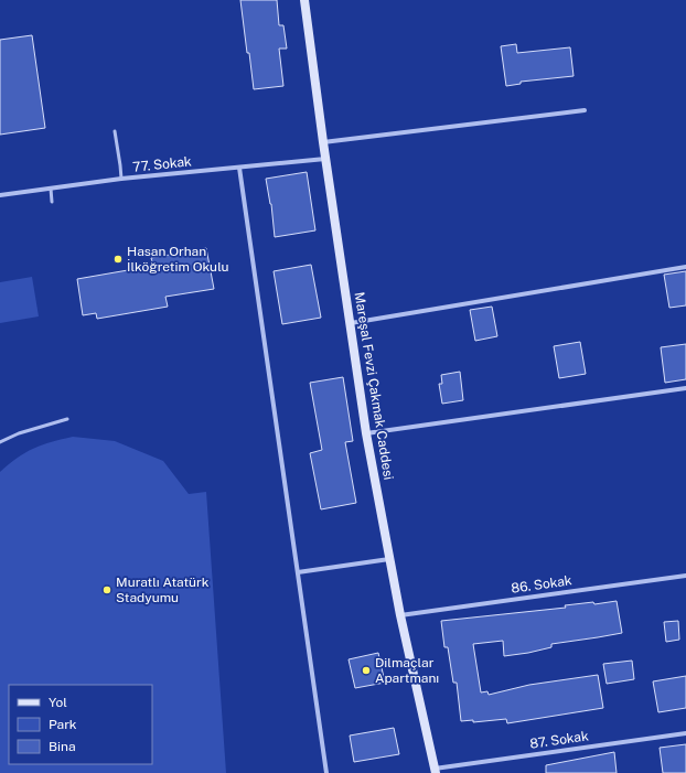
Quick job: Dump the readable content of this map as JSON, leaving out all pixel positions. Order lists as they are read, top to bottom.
{
  "streets": {
    "street": [
      "77. Sokak",
      "Mareşal Fevzi Çakmak Caddesi",
      "86. Sokak",
      "87. Sokak"
    ]
  },
  "crossings": [
    ["77. Sokak", "Mareşal Fevzi Çakmak Caddesi"],
    ["Mareşal Fevzi Çakmak Caddesi", "86. Sokak"],
    ["Mareşal Fevzi Çakmak Caddesi", "87. Sokak"]
  ],
  "places": ["Hasan Orhan İlköğretim Okulu", "Muratlı Atatürk Stadyumu", "Dilmaçlar Apartmanı"],
  "legend": ["Yol", "Park", "Bina"]
}
